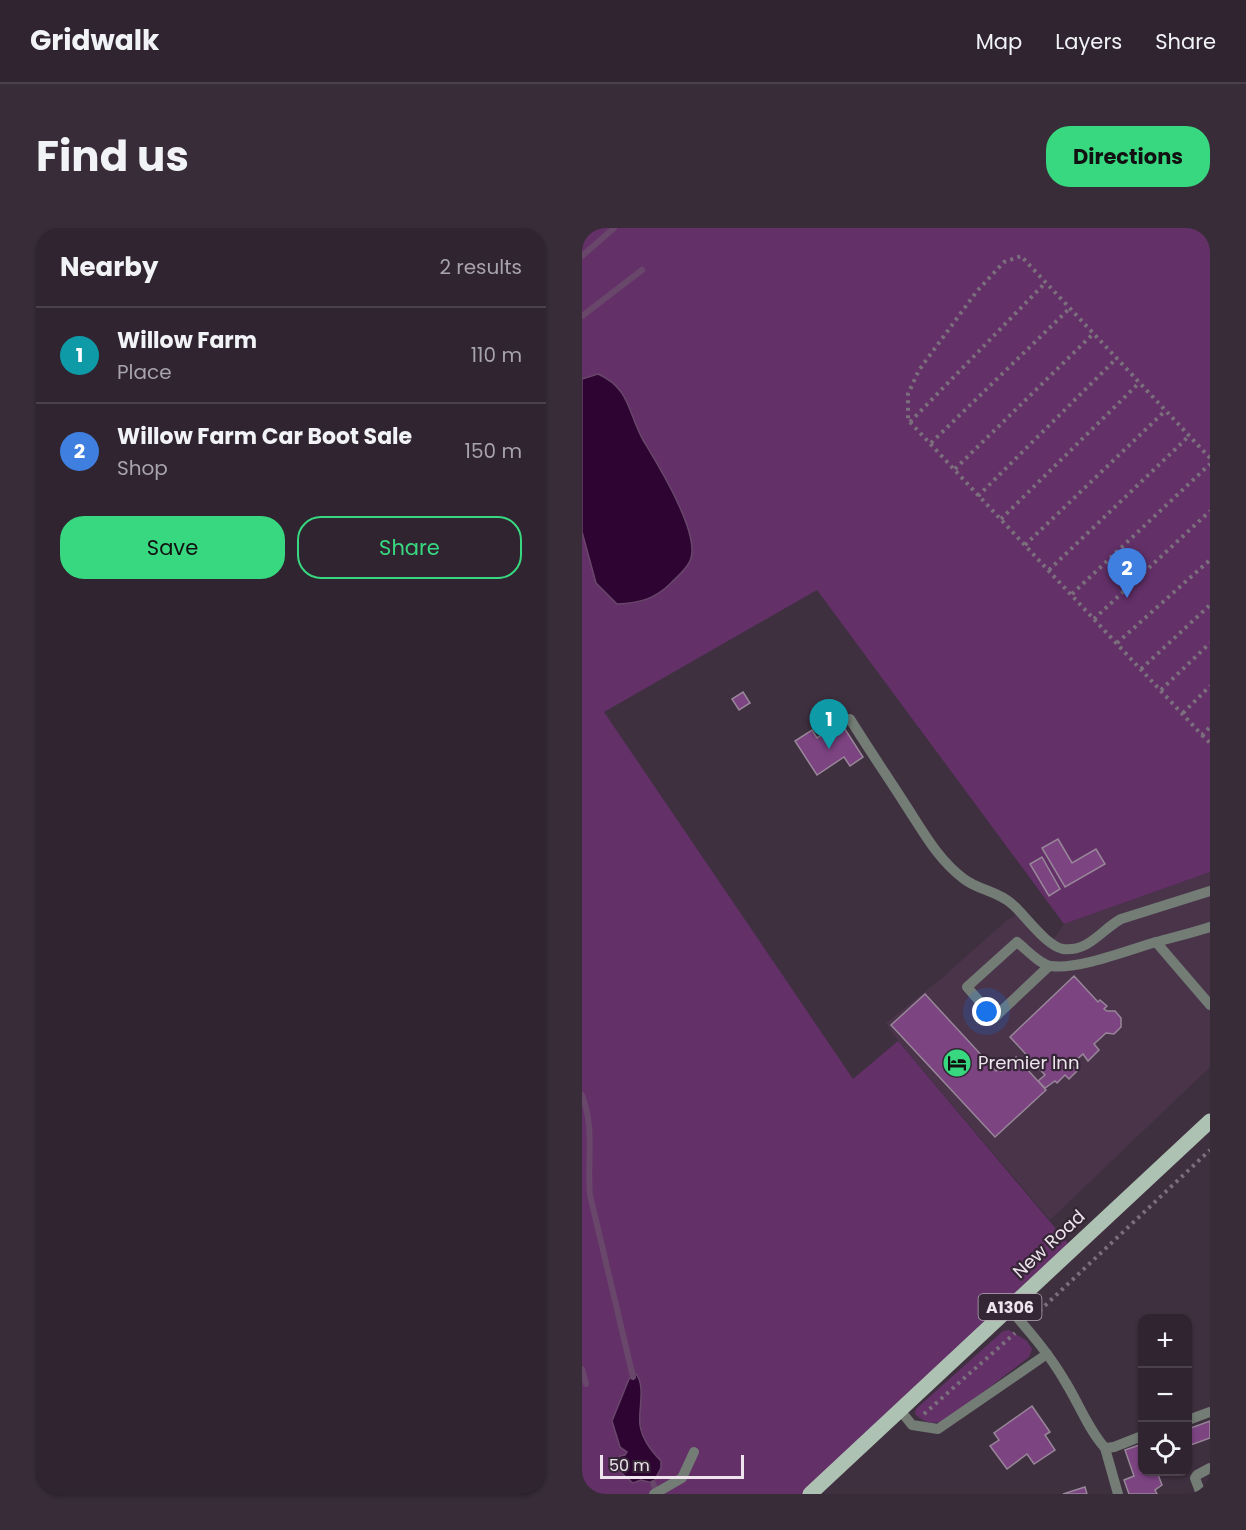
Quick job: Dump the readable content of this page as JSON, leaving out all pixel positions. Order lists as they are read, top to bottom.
{
  "streets": {
    "main road": ["New Road", "A1306"]
  },
  "places": {
    "hotel": ["Premier Inn"]
  },
  "scale_bar": "50 m",
  "page": {
    "header": "Gridwalk",
    "nav": ["Map", "Layers", "Share"],
    "title": "Find us",
    "buttons": [
      "Directions",
      ["Save", "Share"]
    ],
    "heading": ["Nearby", "2 results"],
    "list": [
      {
        "mark": "1",
        "name": "Willow Farm",
        "note": "Place",
        "value": "110 m"
      },
      {
        "mark": "2",
        "name": "Willow Farm Car Boot Sale",
        "note": "Shop",
        "value": "150 m"
      }
    ],
    "pins": ["2", "1"],
    "map_buttons": ["+", "−"],
    "scale": "50 m"
  }
}
